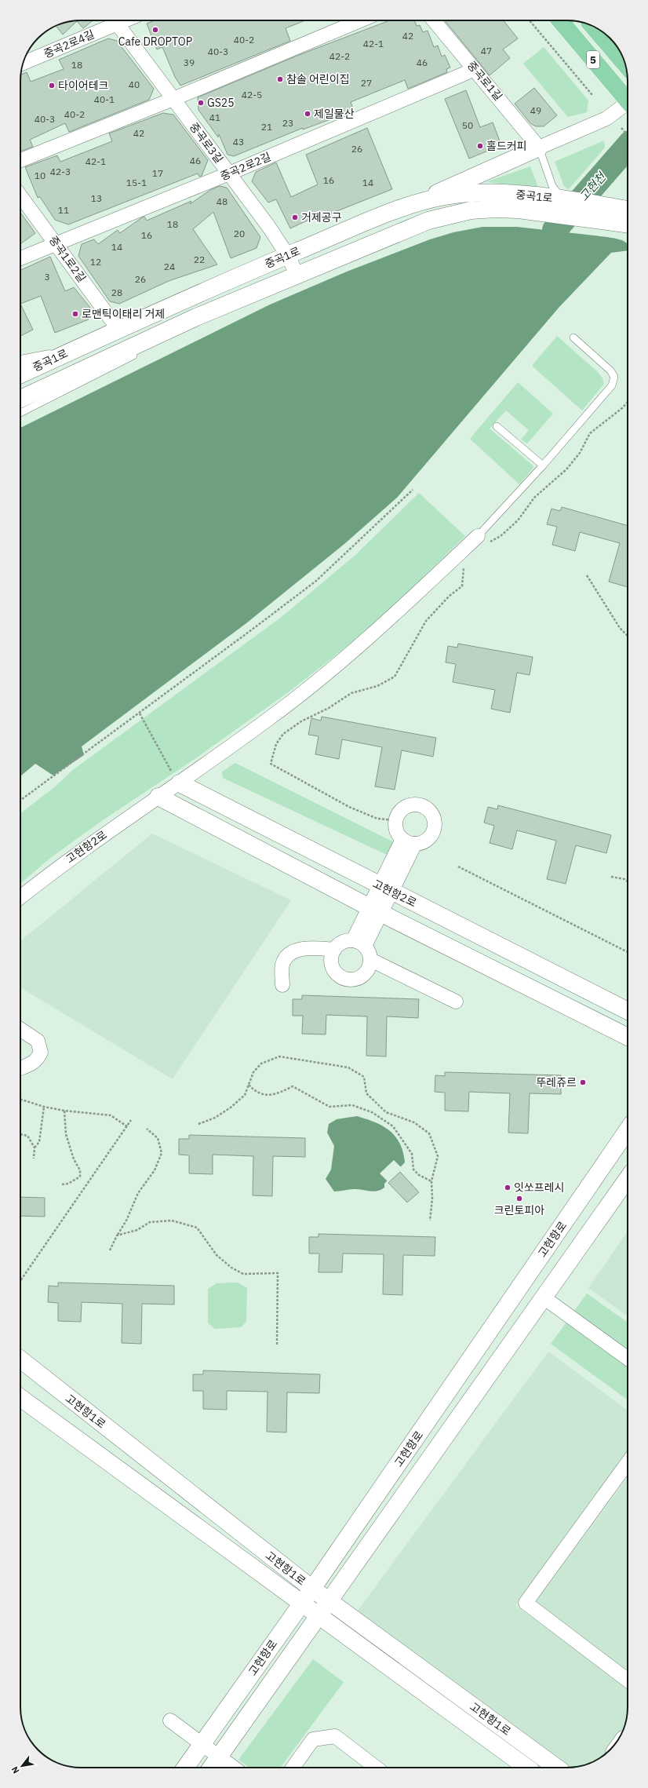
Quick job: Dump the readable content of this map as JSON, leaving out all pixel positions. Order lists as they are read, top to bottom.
{
  "streets": {
    "main road": ["5"],
    "street": [
      "중곡2로4길",
      "중곡로1길",
      "중곡로3길",
      "중곡2로2길",
      "중곡1로",
      "중곡1로2길",
      "고현항2로",
      "고현항로",
      "고현항1로"
    ]
  },
  "crossings": [
    ["중곡로1길", "중곡2로2길"],
    ["중곡로3길", "중곡2로2길"],
    ["중곡로3길", "중곡1로"],
    ["중곡2로2길", "중곡1로2길"],
    ["중곡1로", "중곡1로2길"],
    ["고현항로", "고현항1로"]
  ],
  "water": ["고현천"],
  "places": [
    "Cafe DROPTOP",
    "참솔 어린이집",
    "타이어테크",
    "GS25",
    "제일물산",
    "홀드커피",
    "거제공구",
    "로맨틱이태리 거제",
    "뚜레쥬르",
    "잇쏘프레시",
    "크린토피아"
  ],
  "house_numbers": [
    "42",
    "40-2",
    "42-1",
    "47",
    "40-3",
    "42-2",
    "39",
    "46",
    "18",
    "27",
    "40",
    "42-5",
    "40-1",
    "49",
    "40-2",
    "41",
    "40-3",
    "23",
    "50",
    "21",
    "42",
    "43",
    "26",
    "46",
    "42-1",
    "42-3",
    "17",
    "10",
    "16",
    "15-1",
    "14",
    "13",
    "48",
    "11",
    "18",
    "20",
    "16",
    "14",
    "22",
    "12",
    "24",
    "3",
    "26",
    "28"
  ],
  "north": "bottom left"
}
